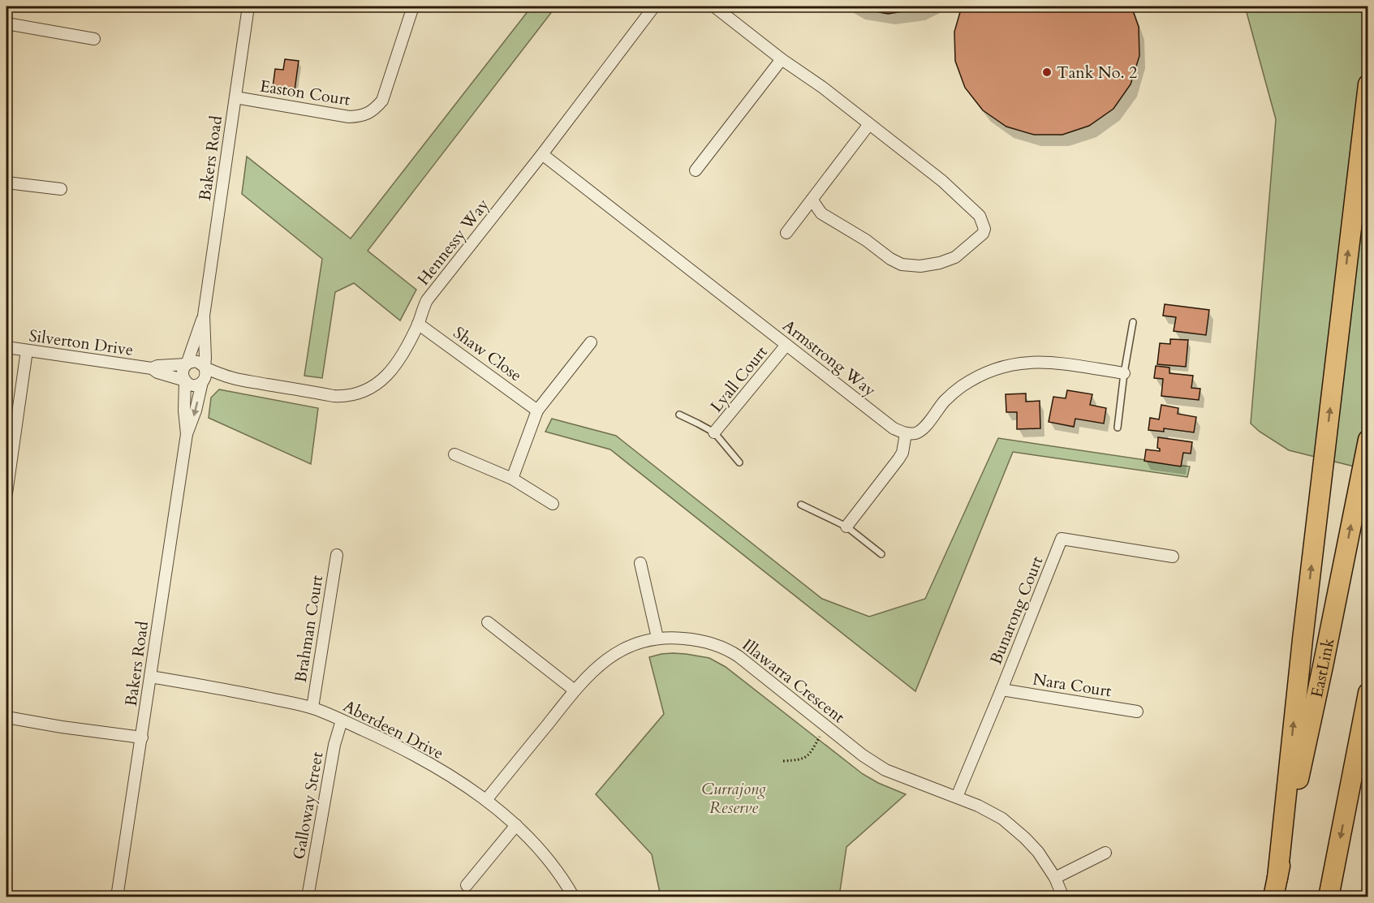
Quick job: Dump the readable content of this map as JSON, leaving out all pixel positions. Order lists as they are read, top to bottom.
{
  "streets": {
    "highway": ["EastLink"],
    "street": [
      "Easton Court",
      "Bakers Road",
      "Hennessy Way",
      "Silverton Drive",
      "Shaw Close",
      "Armstrong Way",
      "Lyall Court",
      "Bunarong Court",
      "Brahman Court",
      "Illawarra Crescent",
      "Nara Court",
      "Aberdeen Drive",
      "Galloway Street"
    ]
  },
  "crossings": [
    ["Easton Court", "Bakers Road"],
    ["Bakers Road", "Hennessy Way"],
    ["Bakers Road", "Silverton Drive"],
    ["Bakers Road", "Aberdeen Drive"],
    ["Hennessy Way", "Silverton Drive"],
    ["Hennessy Way", "Shaw Close"],
    ["Hennessy Way", "Armstrong Way"],
    ["Armstrong Way", "Lyall Court"],
    ["Bunarong Court", "Illawarra Crescent"],
    ["Bunarong Court", "Nara Court"],
    ["Brahman Court", "Aberdeen Drive"],
    ["Illawarra Crescent", "Aberdeen Drive"],
    ["Aberdeen Drive", "Galloway Street"]
  ],
  "parks": ["Currajong Reserve"],
  "places": ["Tank No. 2"]
}
